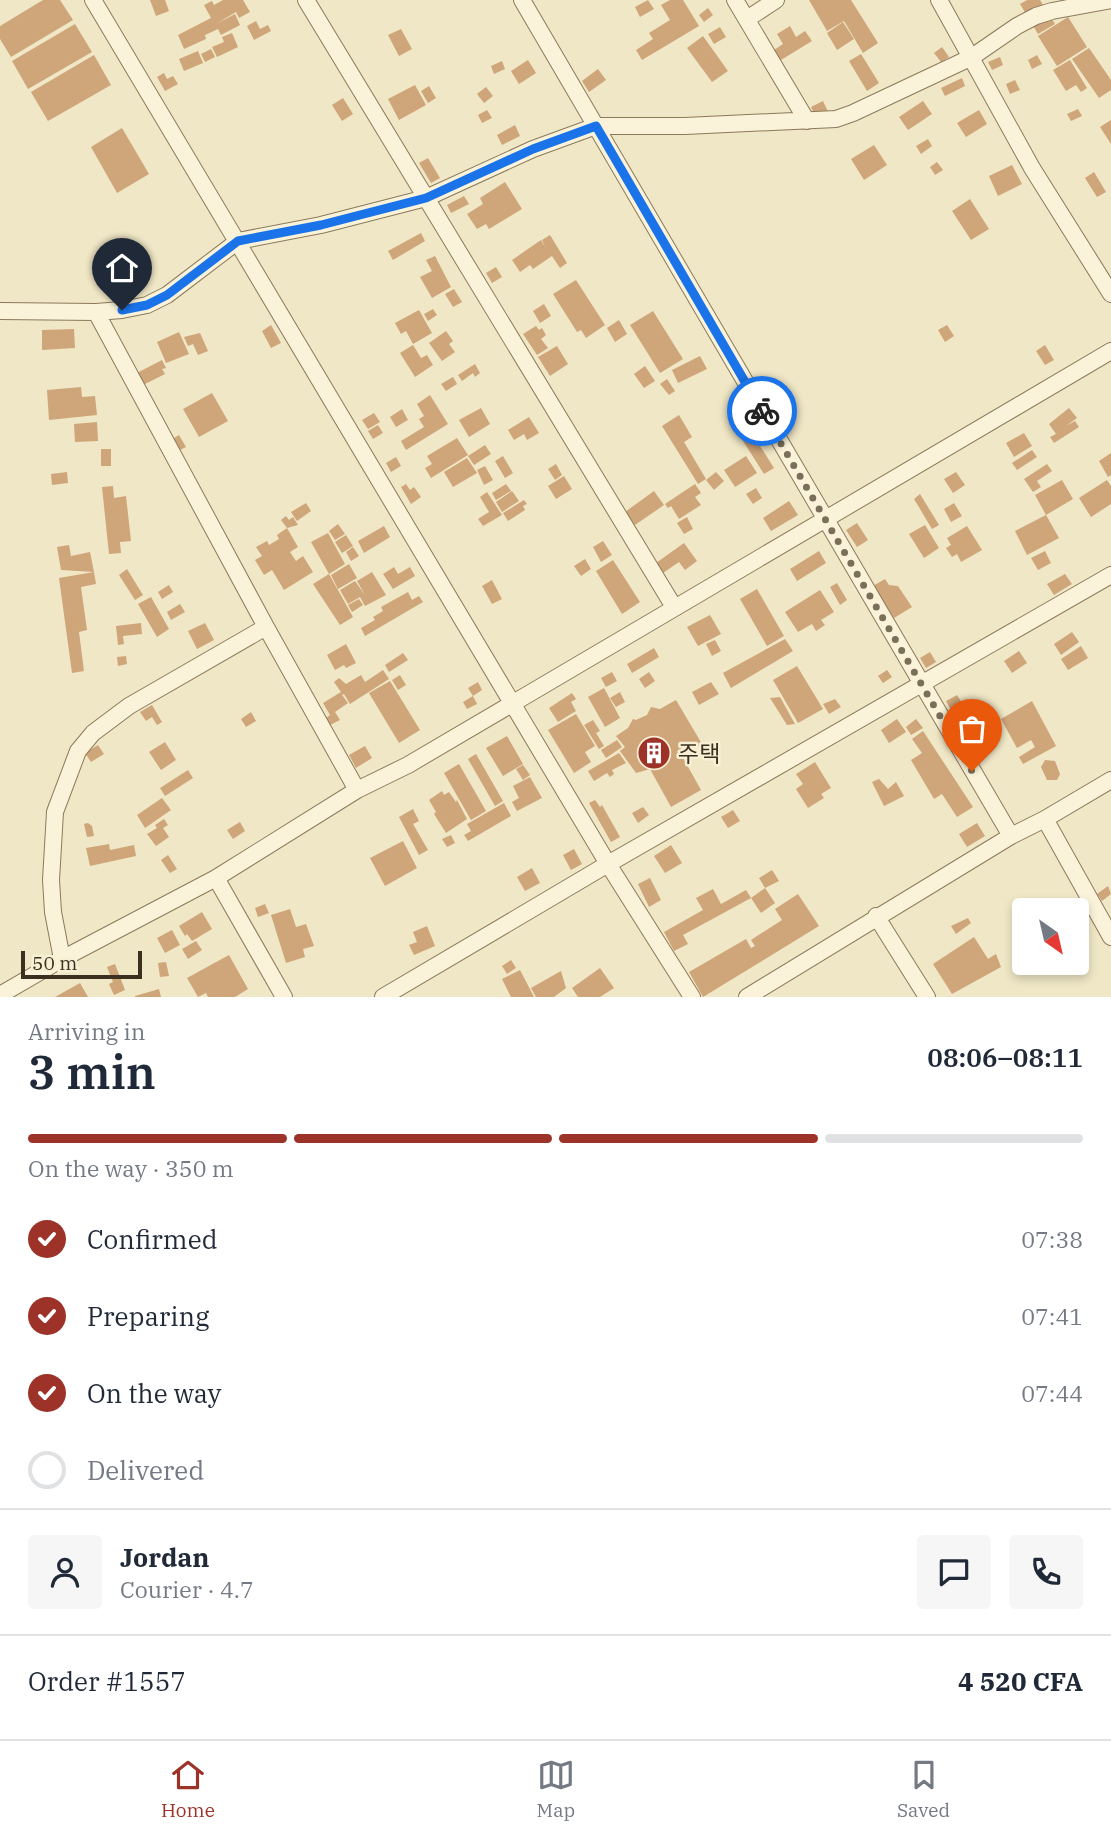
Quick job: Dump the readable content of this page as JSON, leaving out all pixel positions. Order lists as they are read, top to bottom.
{
  "places": {
    "building": ["주택"]
  },
  "scale_bar": "50 m",
  "north": "bottom right",
  "page": {
    "scale": "50 m",
    "heading": ["3 min", "Arriving in", "08:06–08:11"],
    "panel": [
      "Jordan",
      "Courier · 4.7",
      "Order #1557",
      "4 520 CFA"
    ],
    "bar": "On the way · 350 m",
    "list": [
      ["Confirmed", "07:38"],
      ["Preparing", "07:41"],
      ["On the way", "07:44"],
      "Delivered"
    ],
    "tabs": ["Home", "Map", "Saved"]
  }
}
